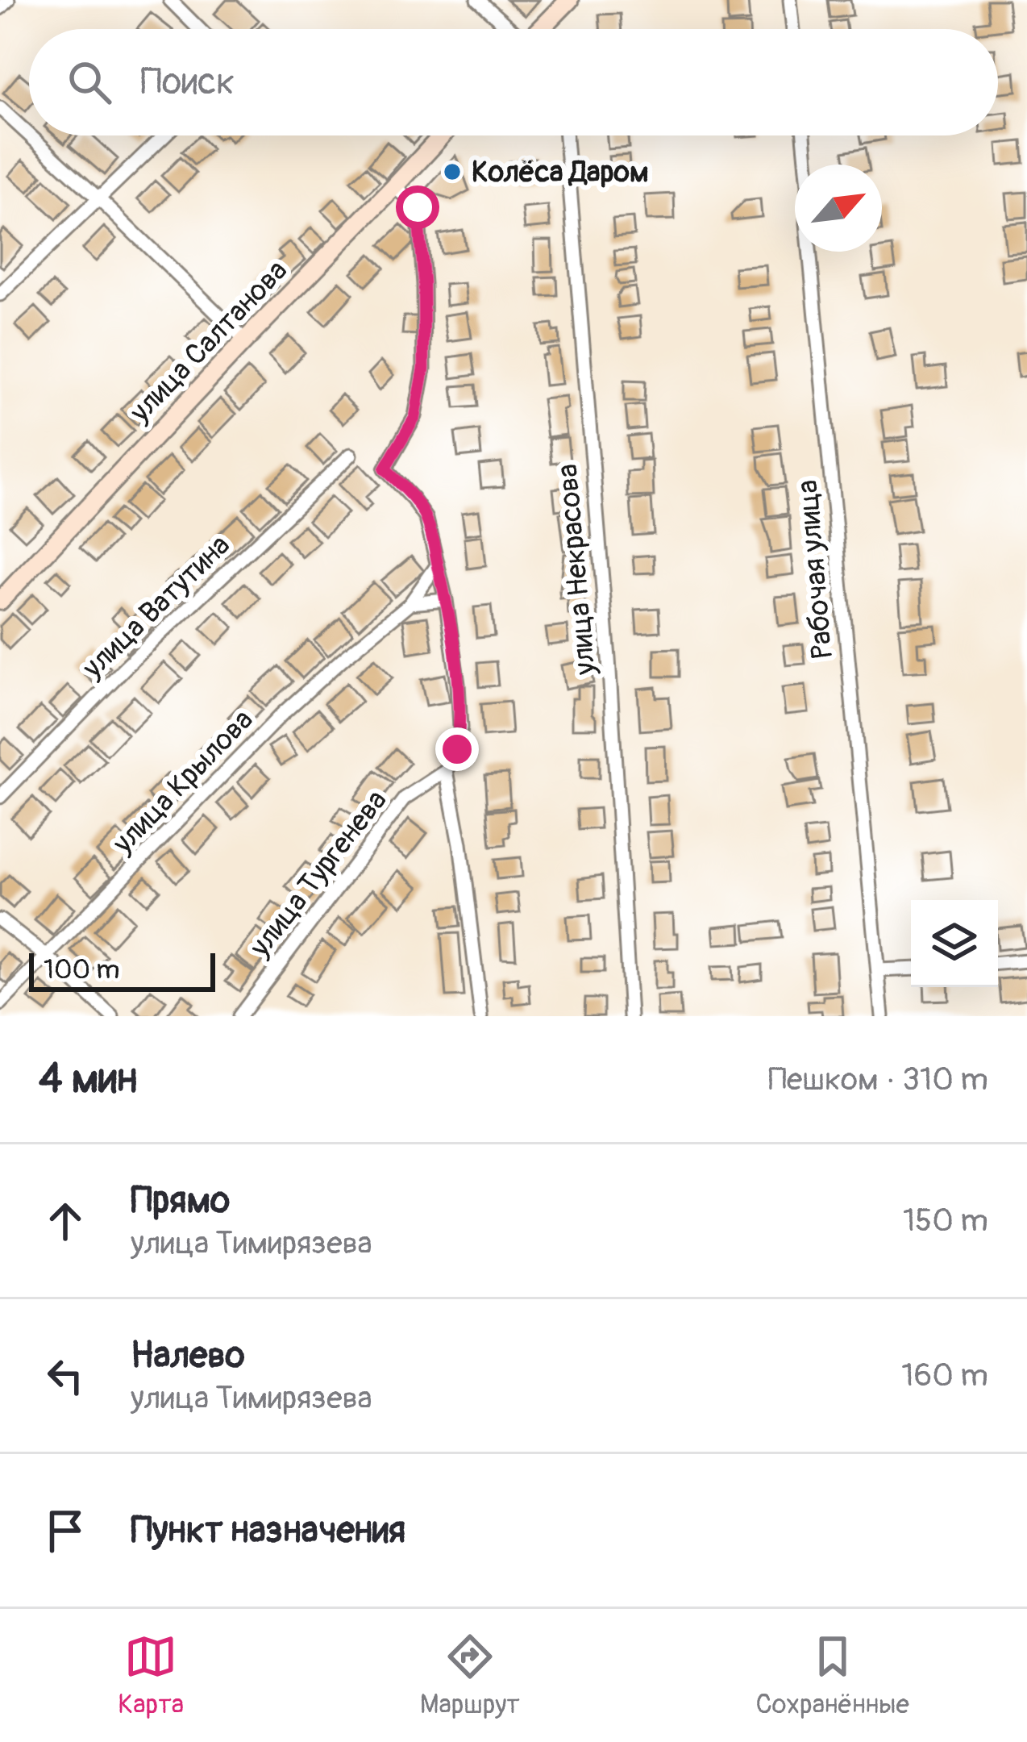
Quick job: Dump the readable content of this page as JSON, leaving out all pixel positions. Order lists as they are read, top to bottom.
{
  "streets": {
    "main road": ["улица Салтанова"],
    "street": [
      "улица Некрасова",
      "Рабочая улица",
      "улица Ватутина",
      "улица Крылова",
      "улица Тургенева"
    ]
  },
  "places": ["Колёса Даром"],
  "scale_bar": "100 m",
  "north": "top right",
  "page": {
    "search": "Поиск",
    "scale": "100 m",
    "heading": ["4 мин", "Пешком · 310 m"],
    "list": [
      ["Прямо", "улица Тимирязева", "150 m"],
      ["Налево", "улица Тимирязева", "160 m"],
      "Пункт назначения"
    ],
    "nav": ["Карта", "Маршрут", "Сохранённые"]
  }
}
